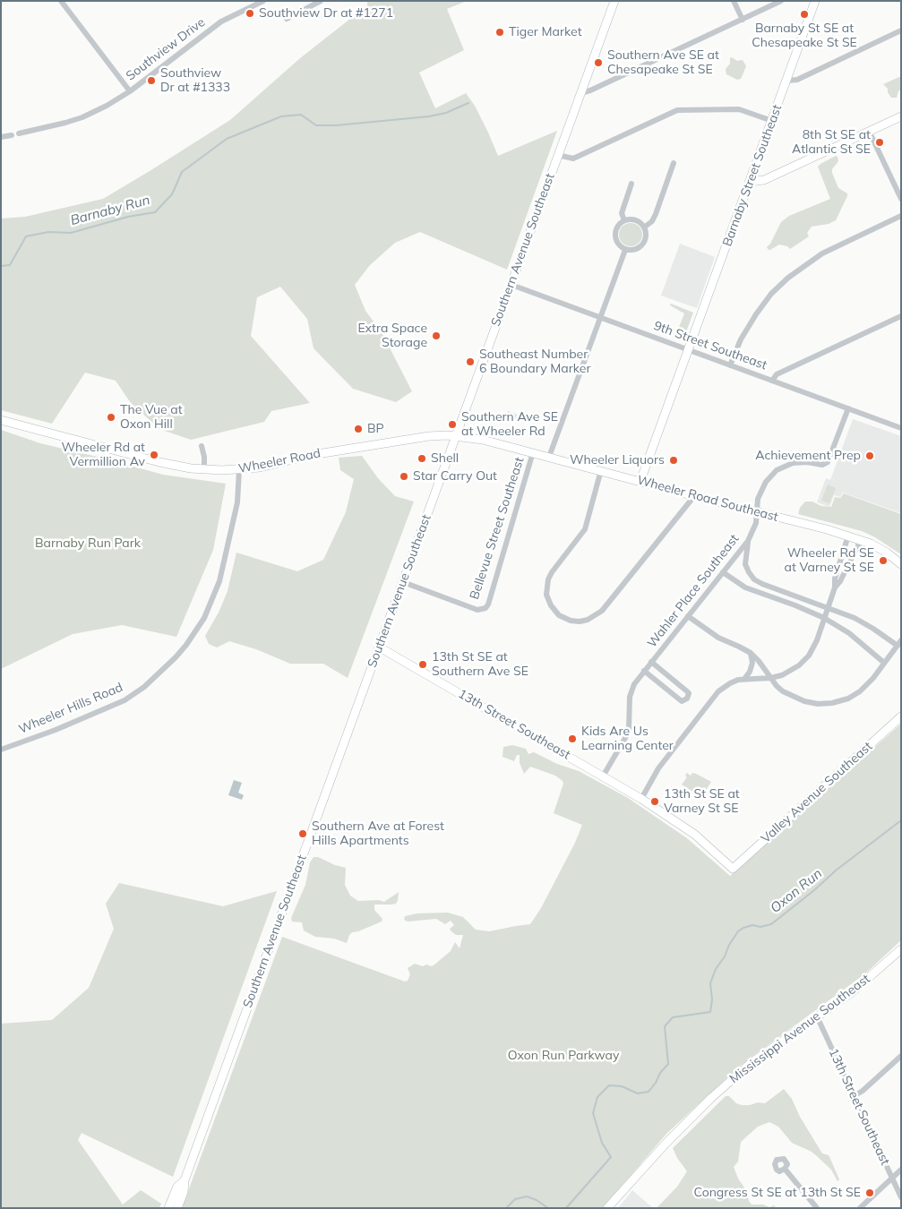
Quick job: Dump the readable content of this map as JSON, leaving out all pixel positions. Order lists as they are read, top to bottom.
{
  "streets": {
    "main road": [
      "Barnaby Street Southeast",
      "Southern Avenue Southeast",
      "Wheeler Road",
      "Wheeler Road Southeast",
      "13th Street Southeast",
      "Valley Avenue Southeast",
      "Mississippi Avenue Southeast"
    ],
    "street": [
      "Southview Drive",
      "9th Street Southeast",
      "Bellevue Street Southeast",
      "Wahler Place Southeast",
      "Wheeler Hills Road"
    ]
  },
  "crossings": [
    ["Barnaby Street Southeast", "9th Street Southeast"],
    ["Barnaby Street Southeast", "Wheeler Road Southeast"],
    ["Southern Avenue Southeast", "9th Street Southeast"],
    ["Southern Avenue Southeast", "Wheeler Road"],
    ["Southern Avenue Southeast", "Wheeler Road Southeast"],
    ["Southern Avenue Southeast", "Bellevue Street Southeast"],
    ["Southern Avenue Southeast", "13th Street Southeast"],
    ["9th Street Southeast", "Wahler Place Southeast"],
    ["Wheeler Road", "Wheeler Road Southeast"],
    ["Wheeler Road", "Wheeler Hills Road"],
    ["Wheeler Road Southeast", "Bellevue Street Southeast"],
    ["Wheeler Road Southeast", "Wahler Place Southeast"],
    ["Wahler Place Southeast", "13th Street Southeast"],
    ["13th Street Southeast", "Valley Avenue Southeast"],
    ["13th Street Southeast", "Mississippi Avenue Southeast"]
  ],
  "water": ["Barnaby Run", "Oxon Run"],
  "parks": ["Barnaby Run Park", "Oxon Run Parkway"],
  "places": [
    "Southview Dr at #1271",
    "Barnaby St SE at Chesapeake St SE",
    "Tiger Market",
    "Southern Ave SE at Chesapeake St SE",
    "Southview Dr at #1333",
    "8th St SE at Atlantic St SE",
    "Extra Space Storage",
    "Southeast Number 6 Boundary Marker",
    "The Vue at Oxon Hill",
    "Southern Ave SE at Wheeler Rd",
    "BP",
    "Wheeler Rd at Vermillion Av",
    "Achievement Prep",
    "Shell",
    "Wheeler Liquors",
    "Star Carry Out",
    "Wheeler Rd SE at Varney St SE",
    "13th St SE at Southern Ave SE",
    "Kids Are Us Learning Center",
    "13th St SE at Varney St SE",
    "Southern Ave at Forest Hills Apartments",
    "Congress St SE at 13th St SE"
  ]
}
